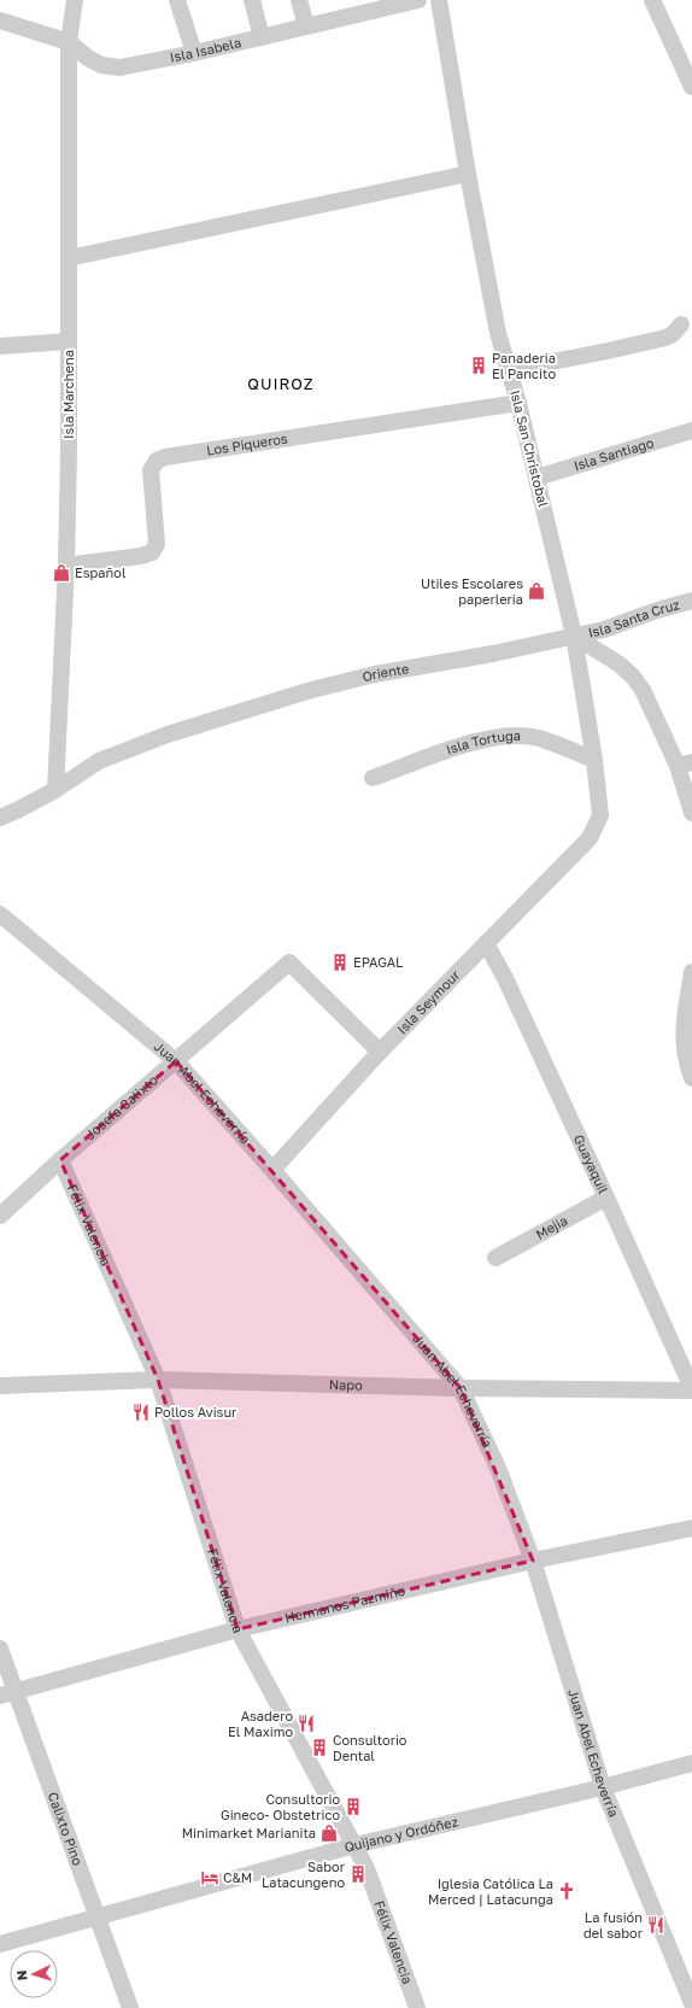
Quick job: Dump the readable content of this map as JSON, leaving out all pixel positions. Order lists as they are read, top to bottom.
{
  "streets": {
    "street": [
      "Isla Isabela",
      "Isla Marchena",
      "Los Piqueros",
      "Isla San Christobal",
      "Isla Santiago",
      "Isla Santa Cruz",
      "Oriente",
      "Isla Tortuga",
      "Isla Seymour",
      "Juan Abel Echeverría",
      "Josefa Calixto",
      "Guayaquil",
      "Félix Valencia",
      "Mejia",
      "Napo",
      "Hermanos Pazmiño",
      "Calixto Pino",
      "Quijano y Ordóñez"
    ]
  },
  "crossings": [
    ["Isla Isabela", "Isla Marchena"],
    ["Isla Marchena", "Los Piqueros"],
    ["Isla Marchena", "Oriente"],
    ["Los Piqueros", "Isla San Christobal"],
    ["Isla San Christobal", "Isla Santiago"],
    ["Isla San Christobal", "Isla Santa Cruz"],
    ["Isla San Christobal", "Oriente"],
    ["Isla San Christobal", "Isla Tortuga"],
    ["Isla San Christobal", "Isla Seymour"],
    ["Isla Santa Cruz", "Oriente"],
    ["Isla Seymour", "Juan Abel Echeverría"],
    ["Isla Seymour", "Josefa Calixto"],
    ["Isla Seymour", "Guayaquil"],
    ["Juan Abel Echeverría", "Josefa Calixto"],
    ["Juan Abel Echeverría", "Napo"],
    ["Juan Abel Echeverría", "Hermanos Pazmiño"],
    ["Juan Abel Echeverría", "Quijano y Ordóñez"],
    ["Josefa Calixto", "Félix Valencia"],
    ["Guayaquil", "Mejia"],
    ["Guayaquil", "Napo"],
    ["Félix Valencia", "Napo"],
    ["Félix Valencia", "Hermanos Pazmiño"],
    ["Félix Valencia", "Quijano y Ordóñez"],
    ["Hermanos Pazmiño", "Calixto Pino"],
    ["Calixto Pino", "Quijano y Ordóñez"]
  ],
  "districts": ["QUIROZ"],
  "places": {
    "building": [
      "Panaderia El Pancito",
      "EPAGAL",
      "Consultorio Dental",
      "Consultorio Gineco- Obstetrico",
      "Sabor Latacungeno"
    ],
    "shop": ["Español", "Utiles Escolares paperleria", "Minimarket Marianita"],
    "restaurant": ["Pollos Avisur", "Asadero El Maximo", "La fusión del sabor"],
    "hotel": ["C&M"],
    "church": ["Iglesia Católica La Merced | Latacunga"]
  },
  "north": "left"
}
